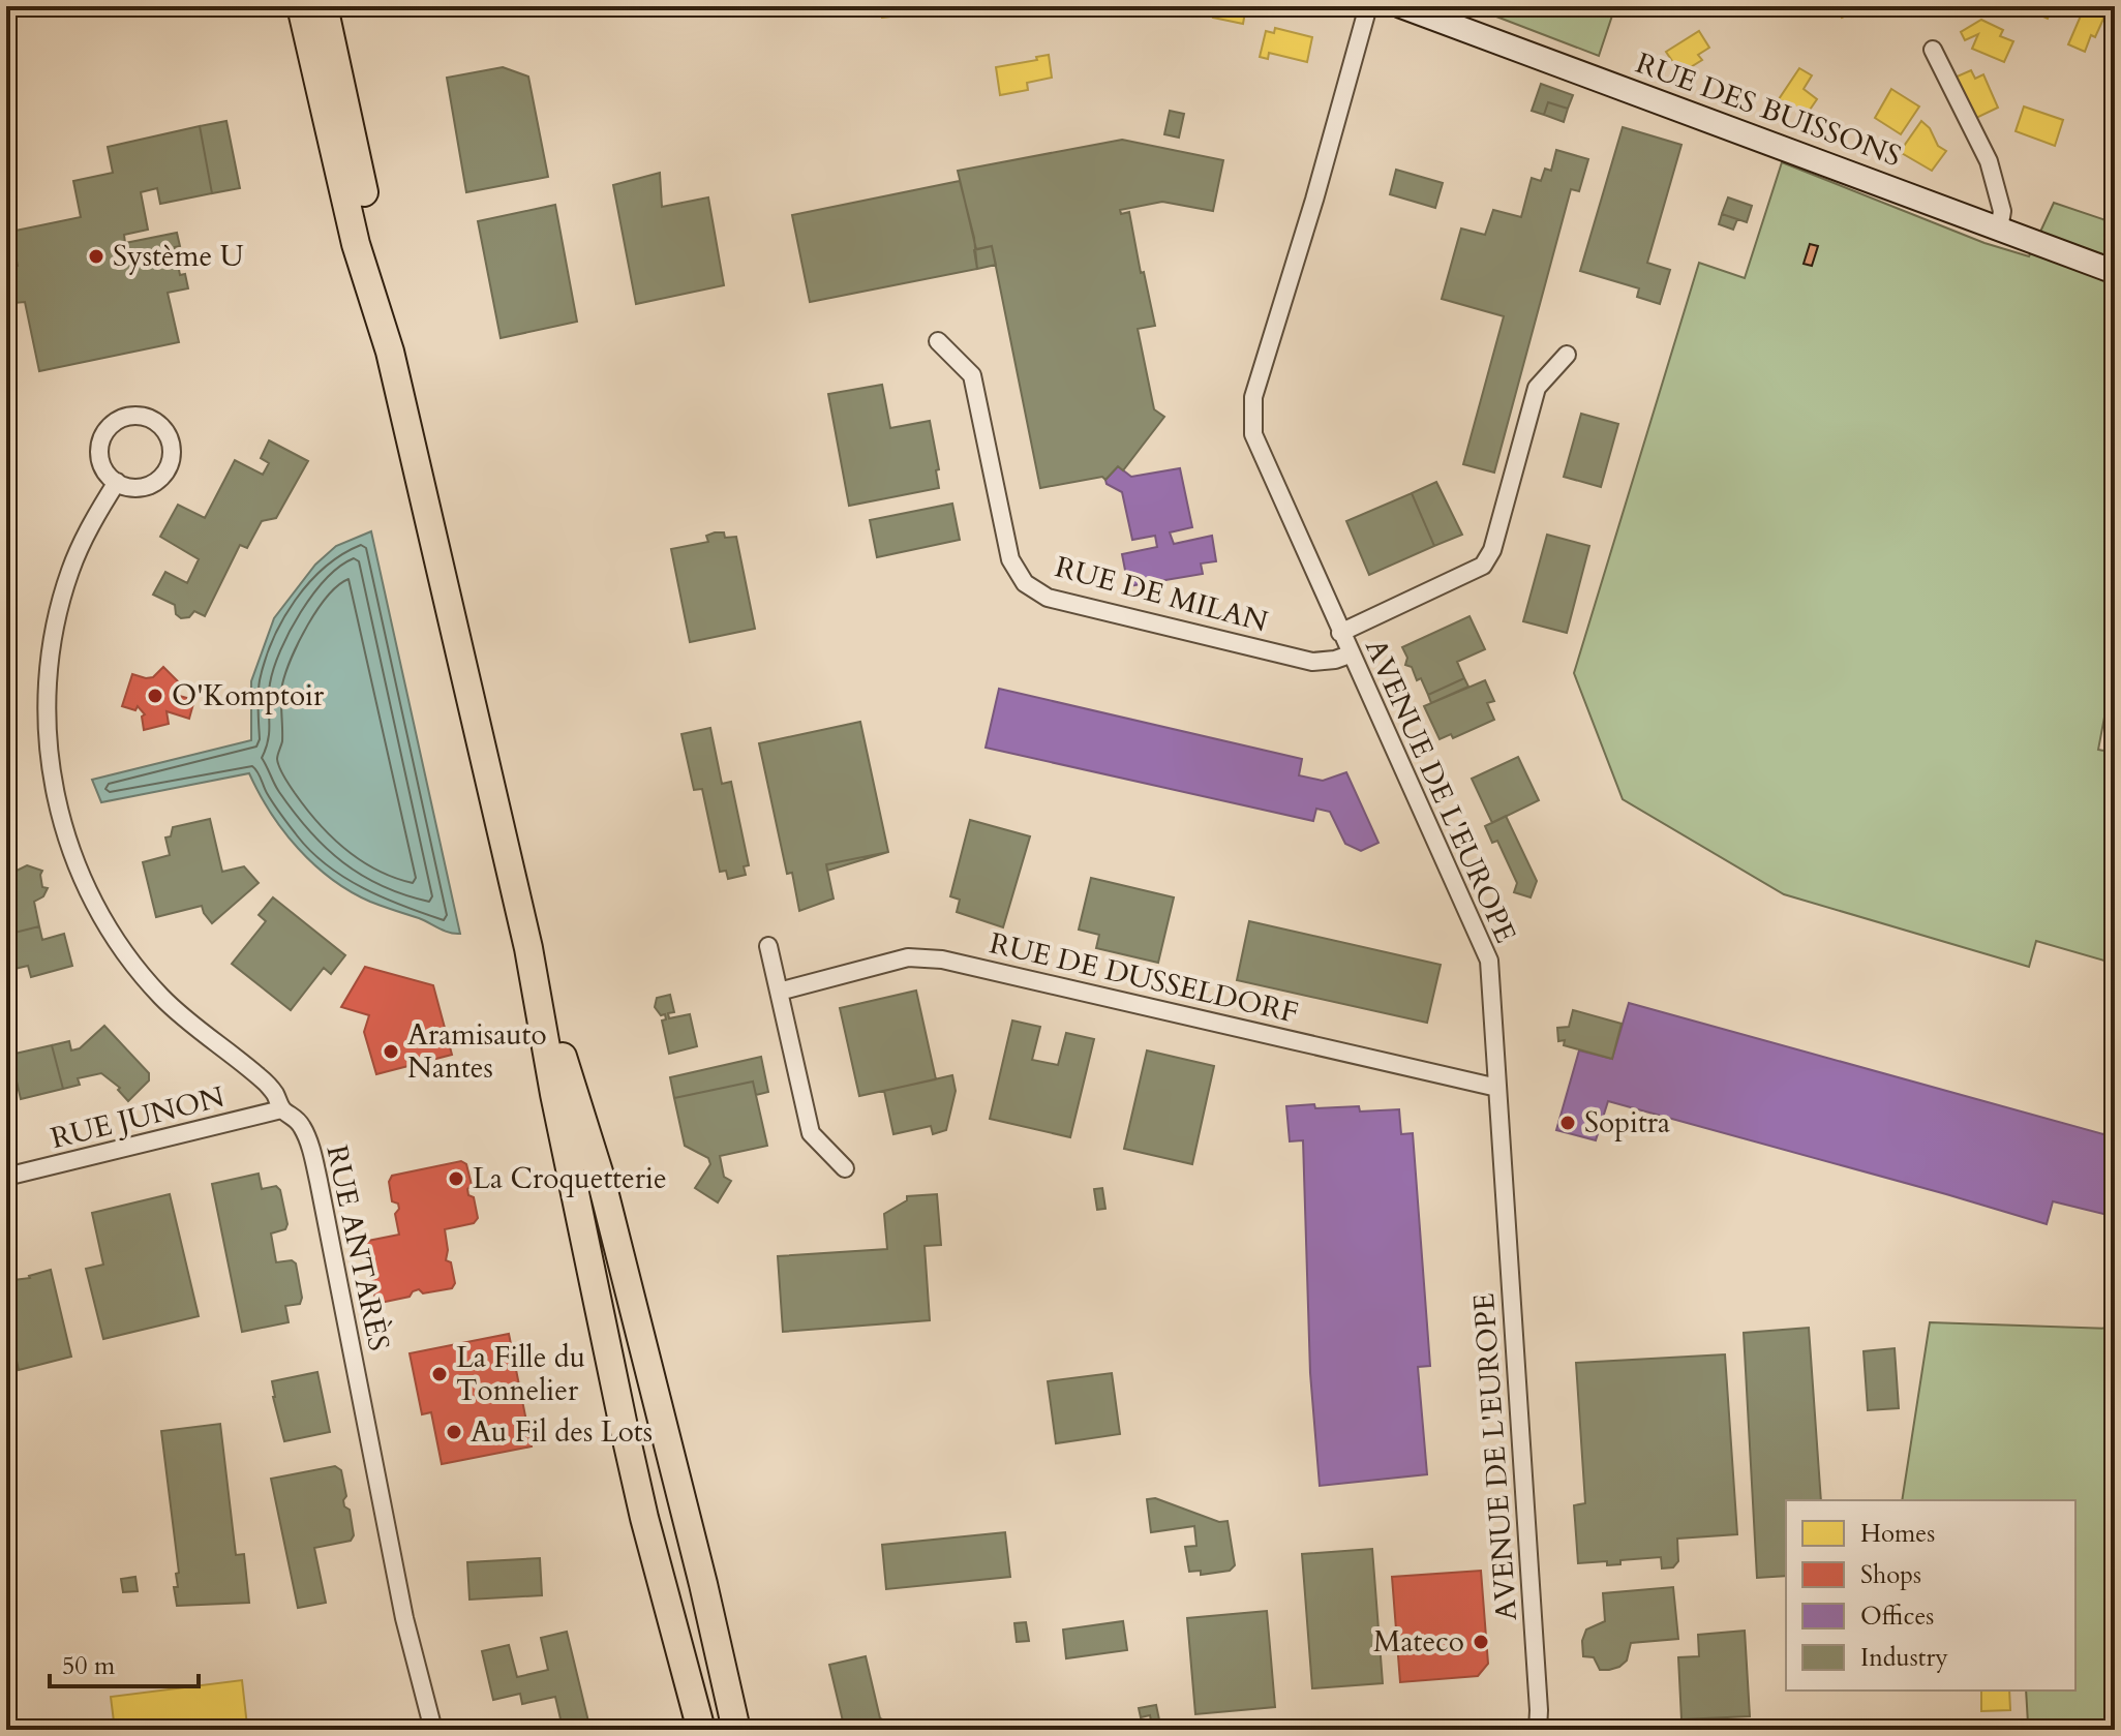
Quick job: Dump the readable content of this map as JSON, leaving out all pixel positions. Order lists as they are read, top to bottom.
{
  "streets": {
    "street": [
      "RUE DES BUISSONS",
      "RUE DE MILAN",
      "AVENUE DE L'EUROPE",
      "RUE DE DUSSELDORF",
      "RUE JUNON",
      "RUE ANTARÈS"
    ]
  },
  "crossings": [
    ["RUE DE MILAN", "AVENUE DE L'EUROPE"],
    ["AVENUE DE L'EUROPE", "RUE DE DUSSELDORF"],
    ["RUE JUNON", "RUE ANTARÈS"]
  ],
  "places": [
    "Système U",
    "O'Komptoir",
    "Aramisauto Nantes",
    "Sopitra",
    "La Croquetterie",
    "La Fille du Tonnelier",
    "Au Fil des Lots",
    "Mateco"
  ],
  "legend": [
    "Homes",
    "Shops",
    "Offices",
    "Industry"
  ],
  "scale_bar": "50 m"
}
